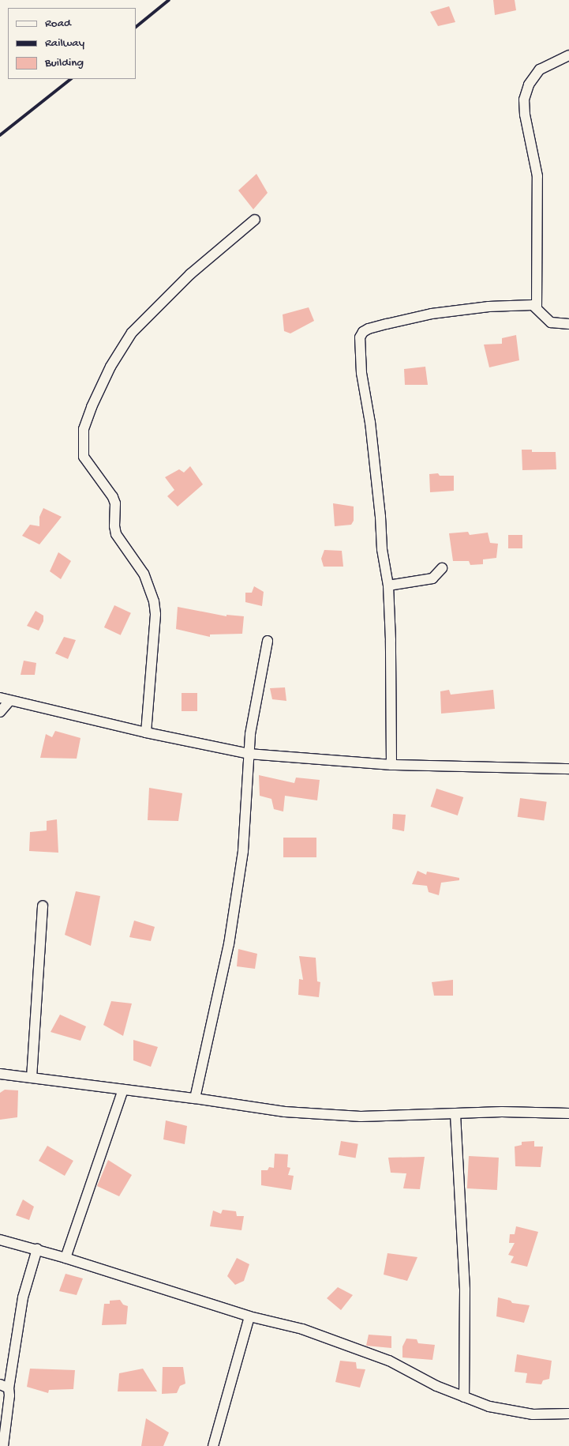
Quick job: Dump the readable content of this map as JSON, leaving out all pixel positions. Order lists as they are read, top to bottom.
{
  "legend": ["Road", "Railway", "Building"]
}
